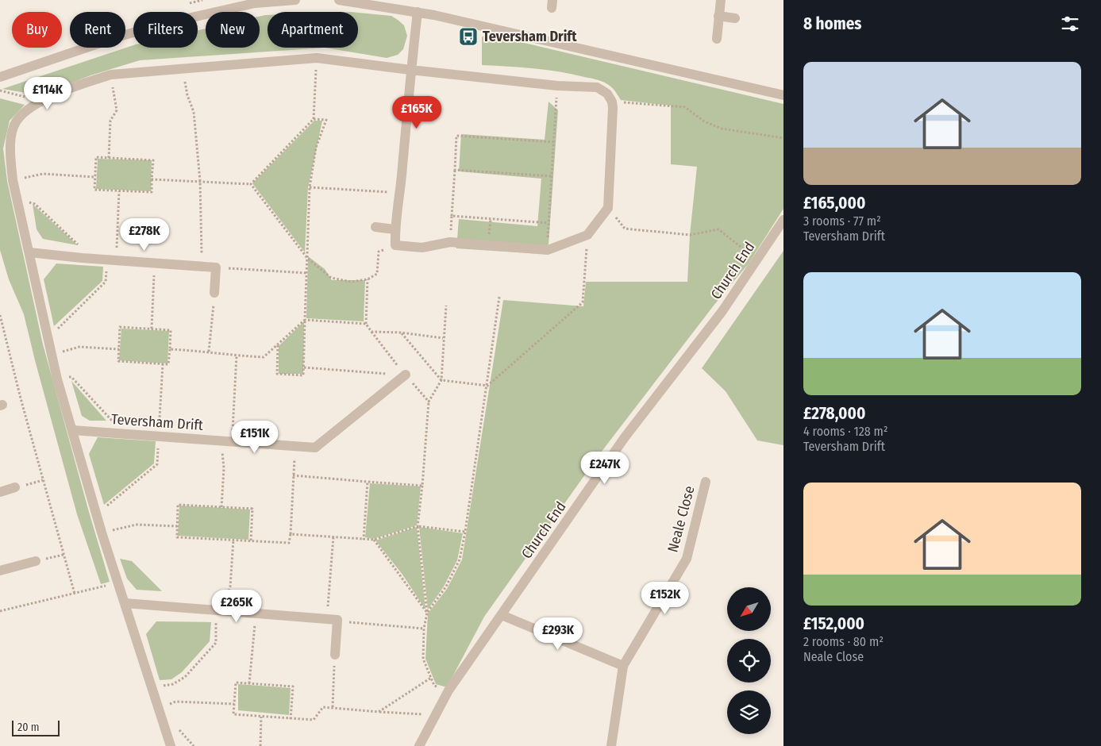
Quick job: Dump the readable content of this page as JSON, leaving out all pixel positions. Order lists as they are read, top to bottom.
{
  "streets": {
    "street": ["Church End", "Teversham Drift", "Neale Close"]
  },
  "places": {
    "bus stop": ["Teversham Drift"]
  },
  "scale_bar": "20 m",
  "north": "bottom left",
  "page": {
    "heading": "8 homes",
    "chip": [
      "Buy",
      "Rent",
      "Filters",
      "New",
      "Apartment"
    ],
    "list": [
      {
        "name": "£165,000",
        "note": "3 rooms · 77 m² · Teversham Drift"
      },
      {
        "name": "£278,000",
        "note": "4 rooms · 128 m² · Teversham Drift"
      },
      {
        "name": "£152,000",
        "note": "2 rooms · 80 m² · Neale Close"
      }
    ],
    "price": [
      "£114K",
      "£165K",
      "£278K",
      "£151K",
      "£247K",
      "£152K",
      "£265K",
      "£293K"
    ],
    "scale": "20 m"
  }
}
